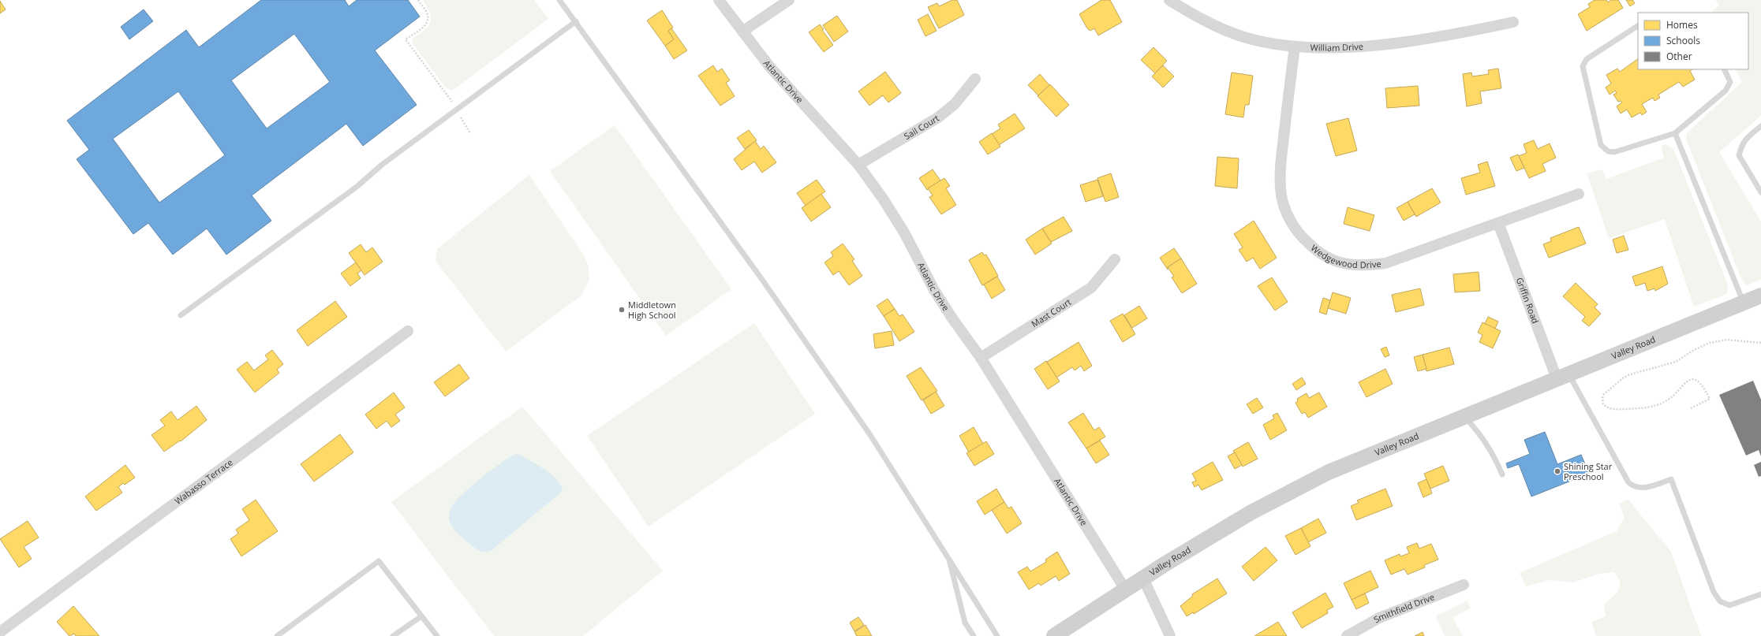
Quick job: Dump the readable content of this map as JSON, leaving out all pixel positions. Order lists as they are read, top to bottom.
{
  "streets": {
    "main road": ["Valley Road"],
    "street": [
      "William Drive",
      "Atlantic Drive",
      "Sail Court",
      "Wedgewood Drive",
      "Griffin Road",
      "Mast Court",
      "Wabasso Terrace",
      "Smithfield Drive"
    ]
  },
  "crossings": [
    ["William Drive", "Wedgewood Drive"],
    ["Atlantic Drive", "Sail Court"],
    ["Atlantic Drive", "Mast Court"],
    ["Atlantic Drive", "Valley Road"],
    ["Wedgewood Drive", "Griffin Road"],
    ["Griffin Road", "Valley Road"]
  ],
  "places": ["Middletown High School", "Shining Star Preschool"],
  "legend": ["Homes", "Schools", "Other"]
}
